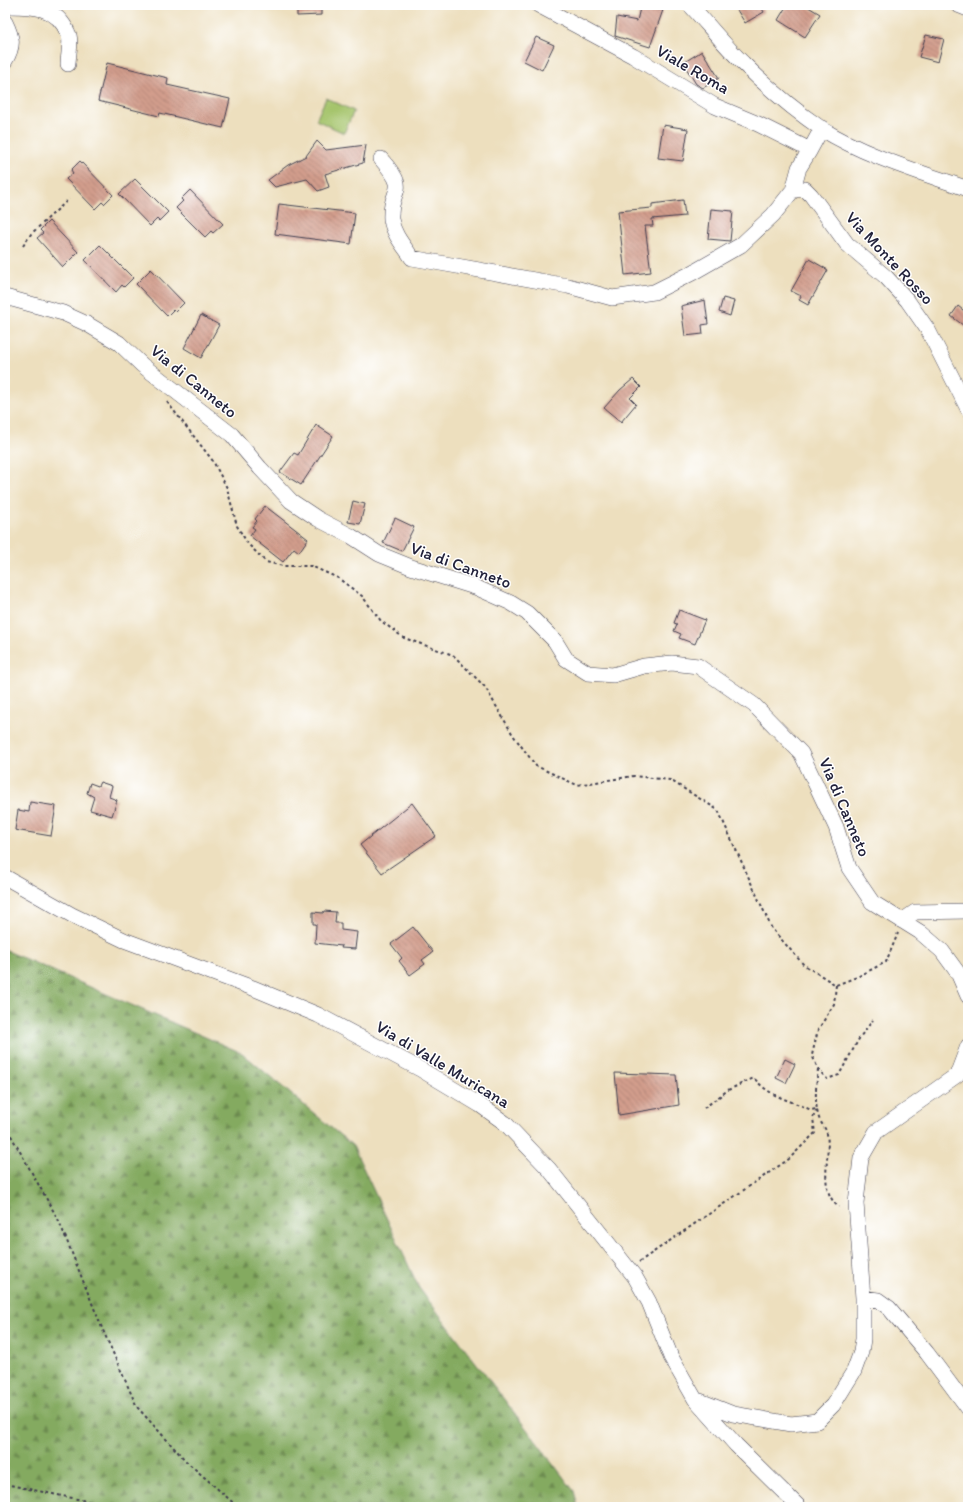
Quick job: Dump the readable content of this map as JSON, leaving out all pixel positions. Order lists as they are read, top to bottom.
{
  "streets": {
    "street": [
      "Viale Roma",
      "Via Monte Rosso",
      "Via di Canneto",
      "Via di Valle Muricana"
    ]
  }
}
